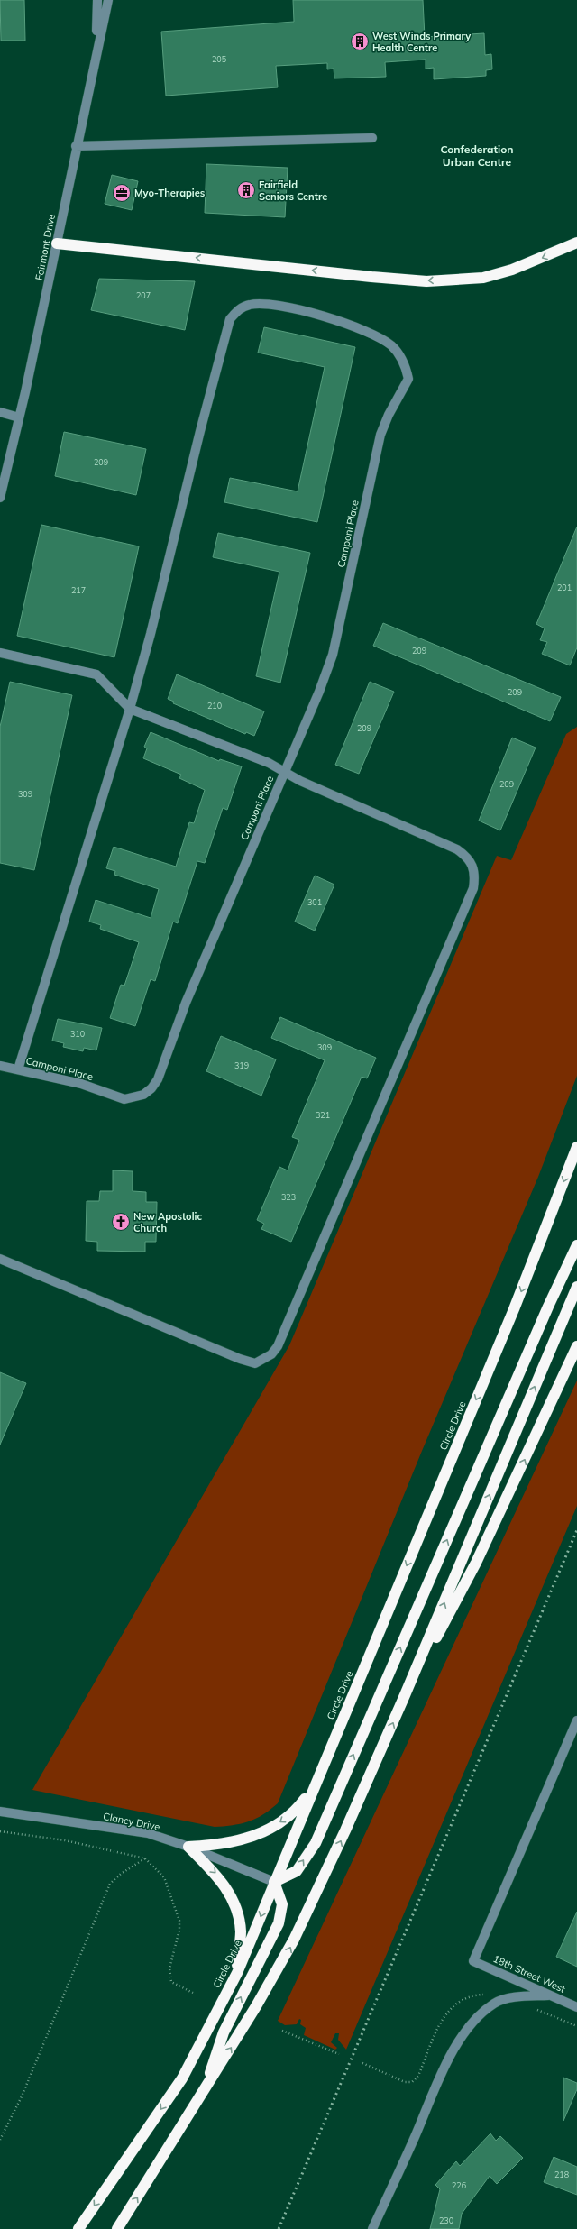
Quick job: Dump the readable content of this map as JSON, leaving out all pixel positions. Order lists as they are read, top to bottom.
{
  "streets": {
    "highway": ["Circle Drive"],
    "street": [
      "Fairmont Drive",
      "Camponi Place",
      "Clancy Drive",
      "18th Street West"
    ]
  },
  "crossings": [
    ["Circle Drive", "Clancy Drive"]
  ],
  "districts": ["Confederation Urban Centre"],
  "places": {
    "building": ["West Winds Primary Health Centre", "Fairfield Seniors Centre"],
    "office": ["Myo-Therapies"],
    "church": ["New Apostolic Church"]
  },
  "house_numbers": [
    "205",
    "207",
    "209",
    "201",
    "217",
    "209",
    "209",
    "210",
    "209",
    "209",
    "309",
    "301",
    "310",
    "309",
    "319",
    "321",
    "323",
    "218",
    "226",
    "230"
  ]
}
